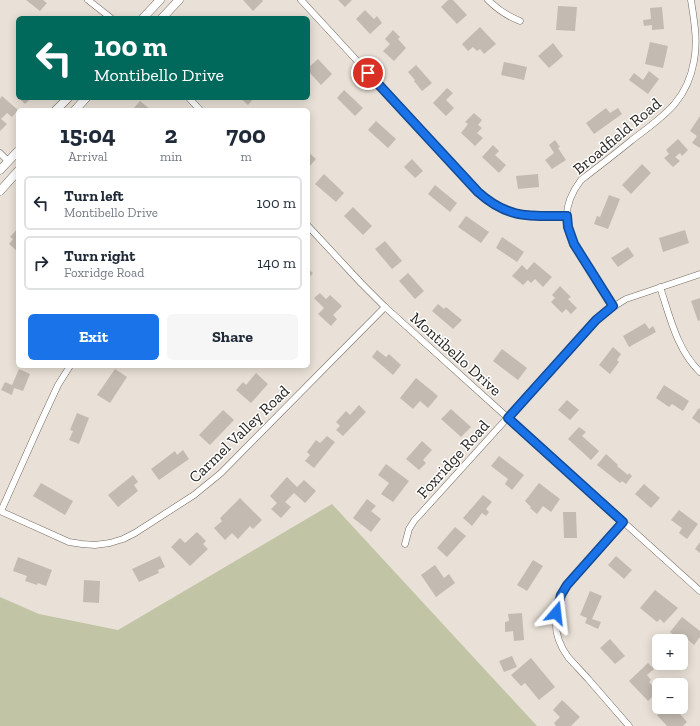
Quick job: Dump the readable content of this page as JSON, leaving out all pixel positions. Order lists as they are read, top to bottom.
{
  "streets": {
    "street": [
      "Broadfield Road",
      "Montibello Drive",
      "Carmel Valley Road",
      "Foxridge Road"
    ]
  },
  "crossings": [
    ["Broadfield Road", "Foxridge Road"],
    ["Montibello Drive", "Carmel Valley Road"],
    ["Montibello Drive", "Foxridge Road"]
  ],
  "page": {
    "turn": ["100 m", "Montibello Drive"],
    "eta": [
      "15:04",
      "Arrival",
      "2",
      "min",
      "700",
      "m"
    ],
    "list": [
      {
        "name": "Turn left",
        "note": "Montibello Drive",
        "value": "100 m"
      },
      {
        "name": "Turn right",
        "note": "Foxridge Road",
        "value": "140 m"
      }
    ],
    "buttons": ["Exit", "Share"],
    "map_buttons": ["+", "−"]
  }
}
